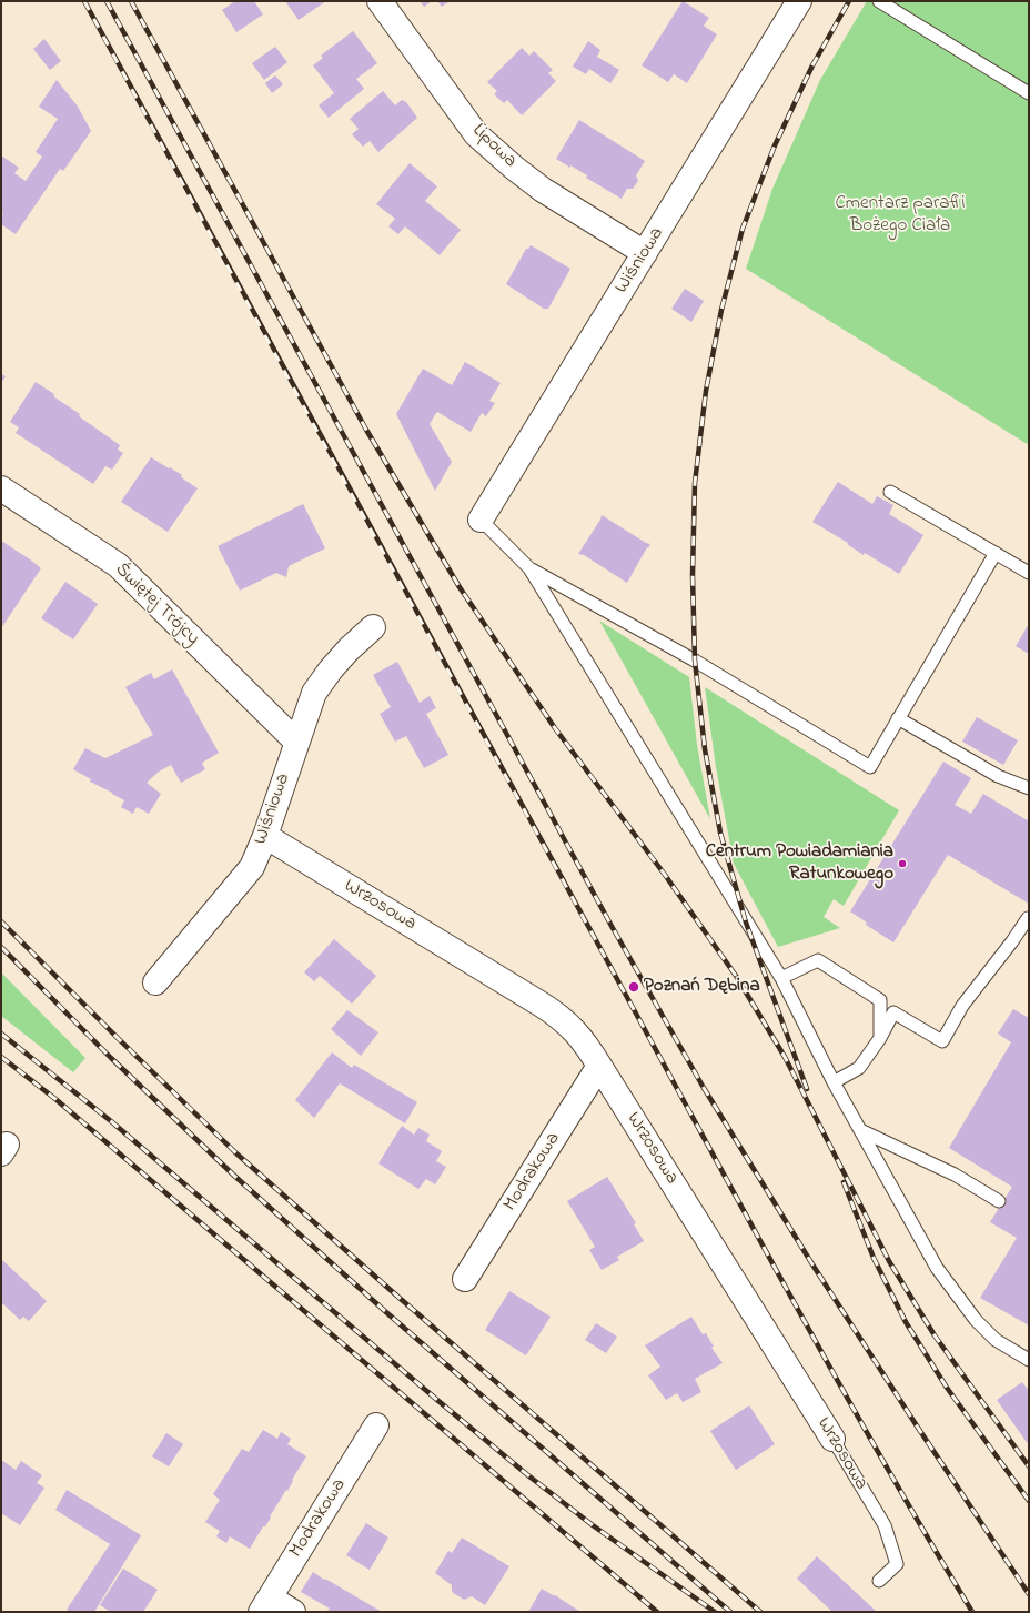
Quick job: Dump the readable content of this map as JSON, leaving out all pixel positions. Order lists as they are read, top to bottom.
{
  "streets": {
    "street": [
      "Lipowa",
      "Wiśniowa",
      "Świętej Trójcy",
      "Wrzosowa",
      "Modrakowa"
    ]
  },
  "crossings": [
    ["Lipowa", "Wiśniowa"],
    ["Wiśniowa", "Świętej Trójcy"],
    ["Wiśniowa", "Wrzosowa"],
    ["Wrzosowa", "Modrakowa"]
  ],
  "parks": ["Cmentarz parafii Bożego Ciała"],
  "places": ["Centrum Powiadamiania Ratunkowego", "Poznań Dębina"]
}
